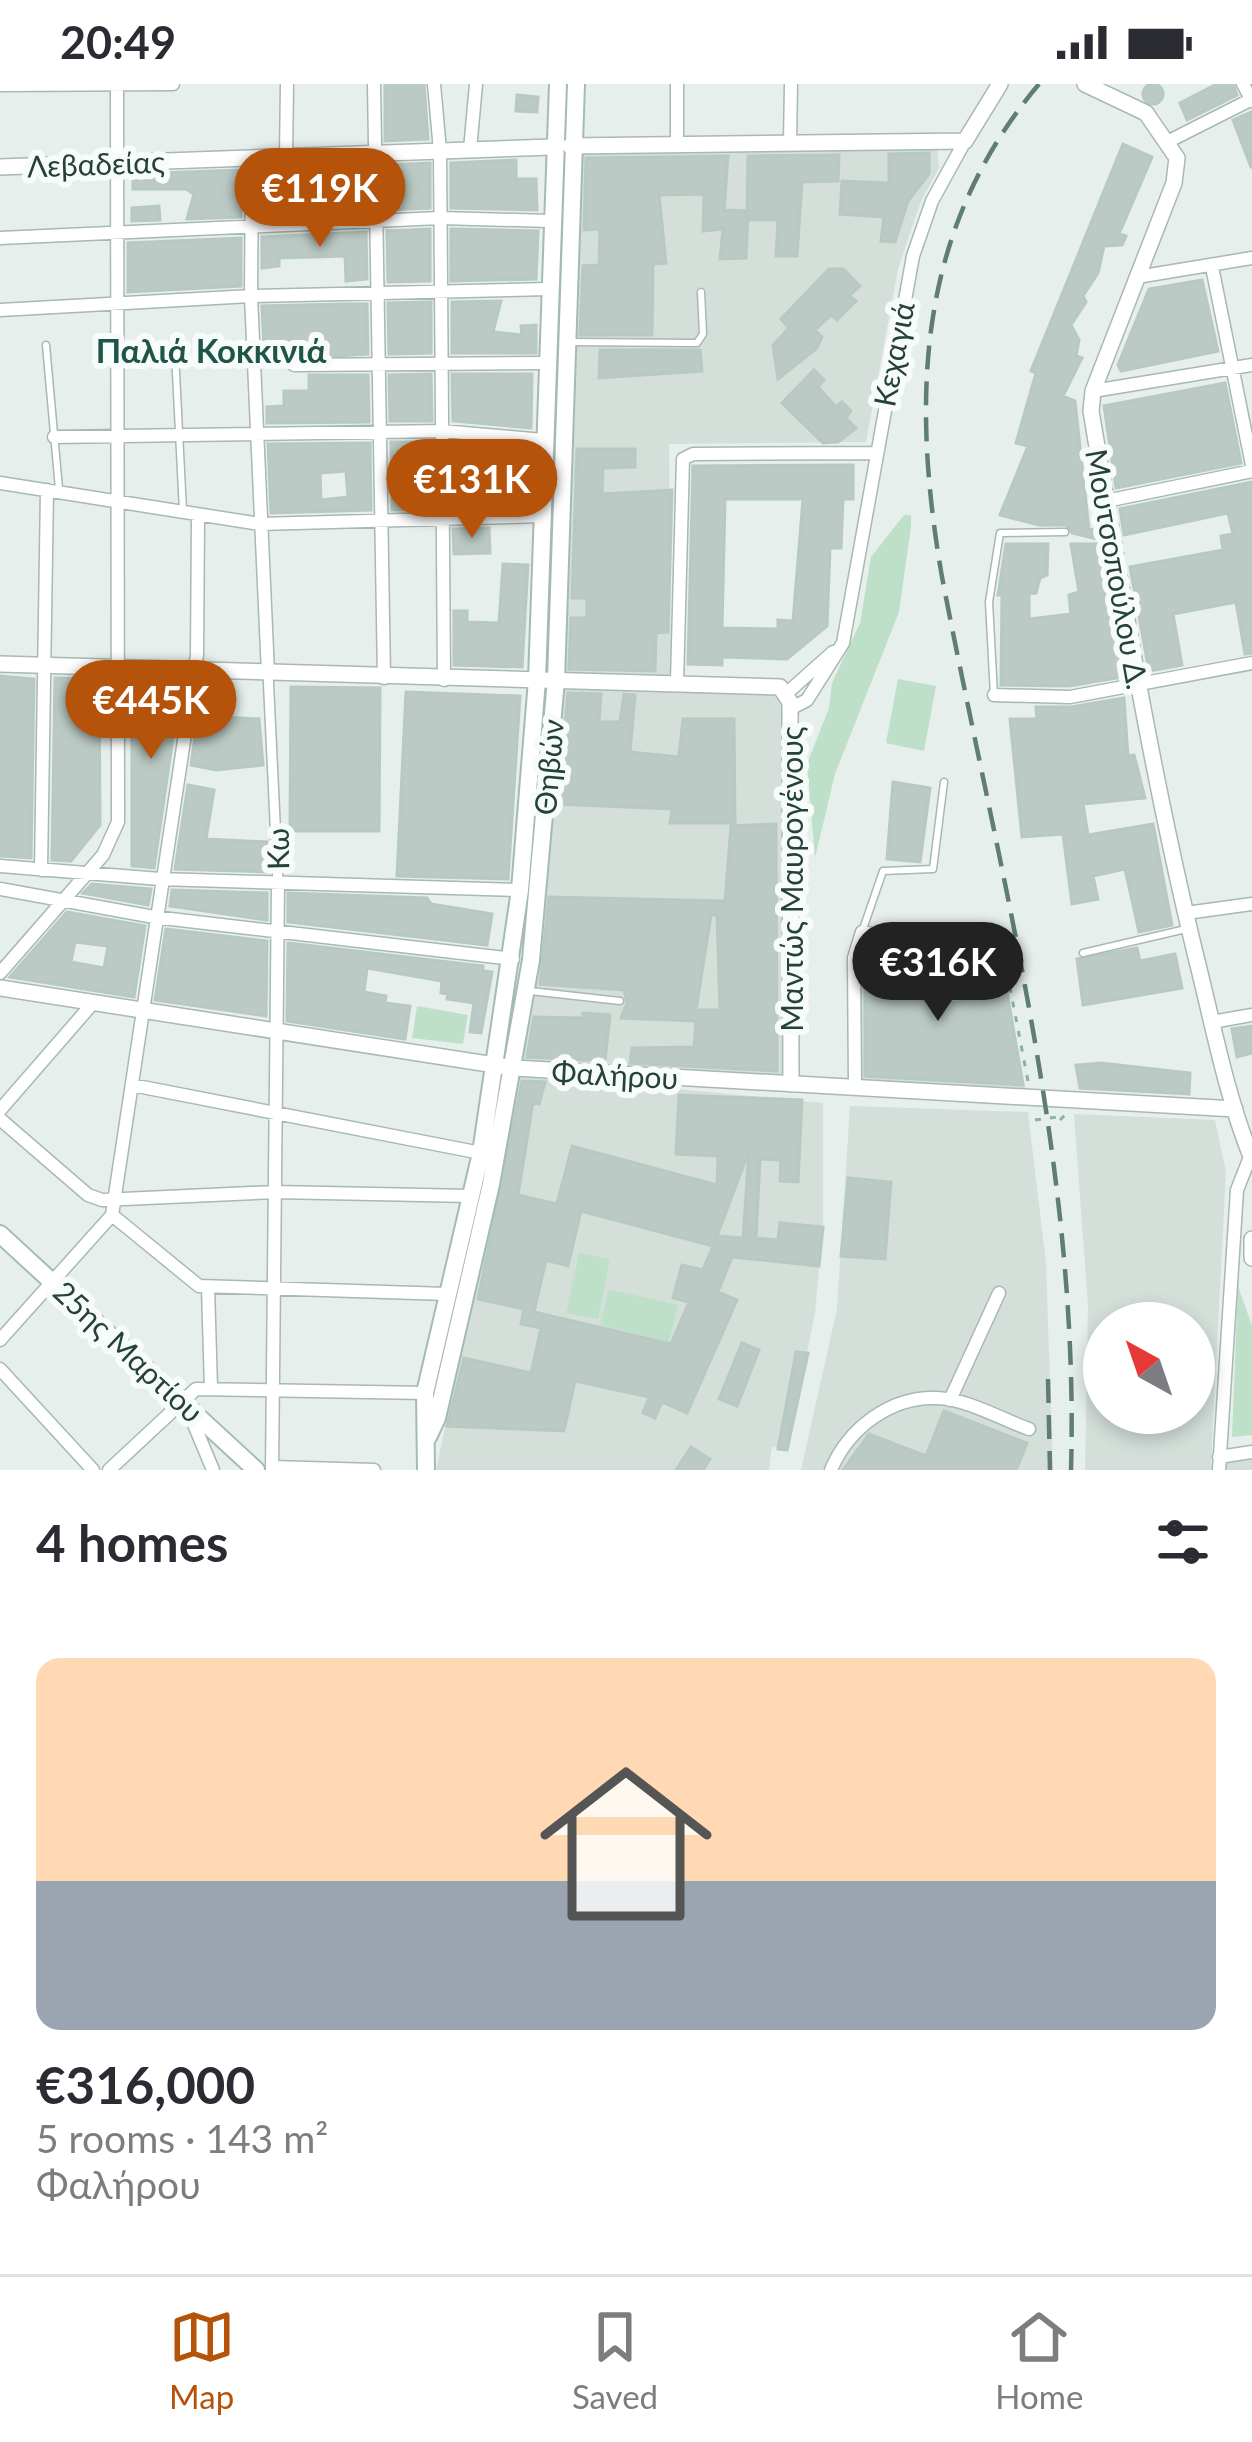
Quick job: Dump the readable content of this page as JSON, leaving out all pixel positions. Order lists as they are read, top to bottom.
{
  "streets": {
    "main road": ["Θηβών", "25ης Μαρτίου"],
    "street": [
      "Λεβαδείας",
      "Κεχαγιά",
      "Μουτσοπούλου Δ.",
      "Κω",
      "Μαντώς Μαυρογένους",
      "Φαλήρου"
    ]
  },
  "crossings": [
    ["Λεβαδείας", "Κεχαγιά"],
    ["Λεβαδείας", "Θηβών"],
    ["Λεβαδείας", "Κω"],
    ["Κεχαγιά", "Μαντώς Μαυρογένους"],
    ["Μουτσοπούλου Δ.", "Φαλήρου"],
    ["Θηβών", "Μαντώς Μαυρογένους"],
    ["Θηβών", "Φαλήρου"],
    ["Κω", "Μαντώς Μαυρογένους"],
    ["Κω", "Φαλήρου"],
    ["Κω", "25ης Μαρτίου"],
    ["Μαντώς Μαυρογένους", "Φαλήρου"]
  ],
  "districts": ["Παλιά Κοκκινιά"],
  "north": "top left",
  "page": {
    "status": "20:49",
    "price": [
      "€119K",
      "€131K",
      "€445K",
      "€316K"
    ],
    "heading": "4 homes",
    "list": [
      {
        "name": "€316,000",
        "note": "5 rooms · 143 m² · Φαλήρου"
      }
    ],
    "tabs": ["Map", "Saved", "Home"]
  }
}
